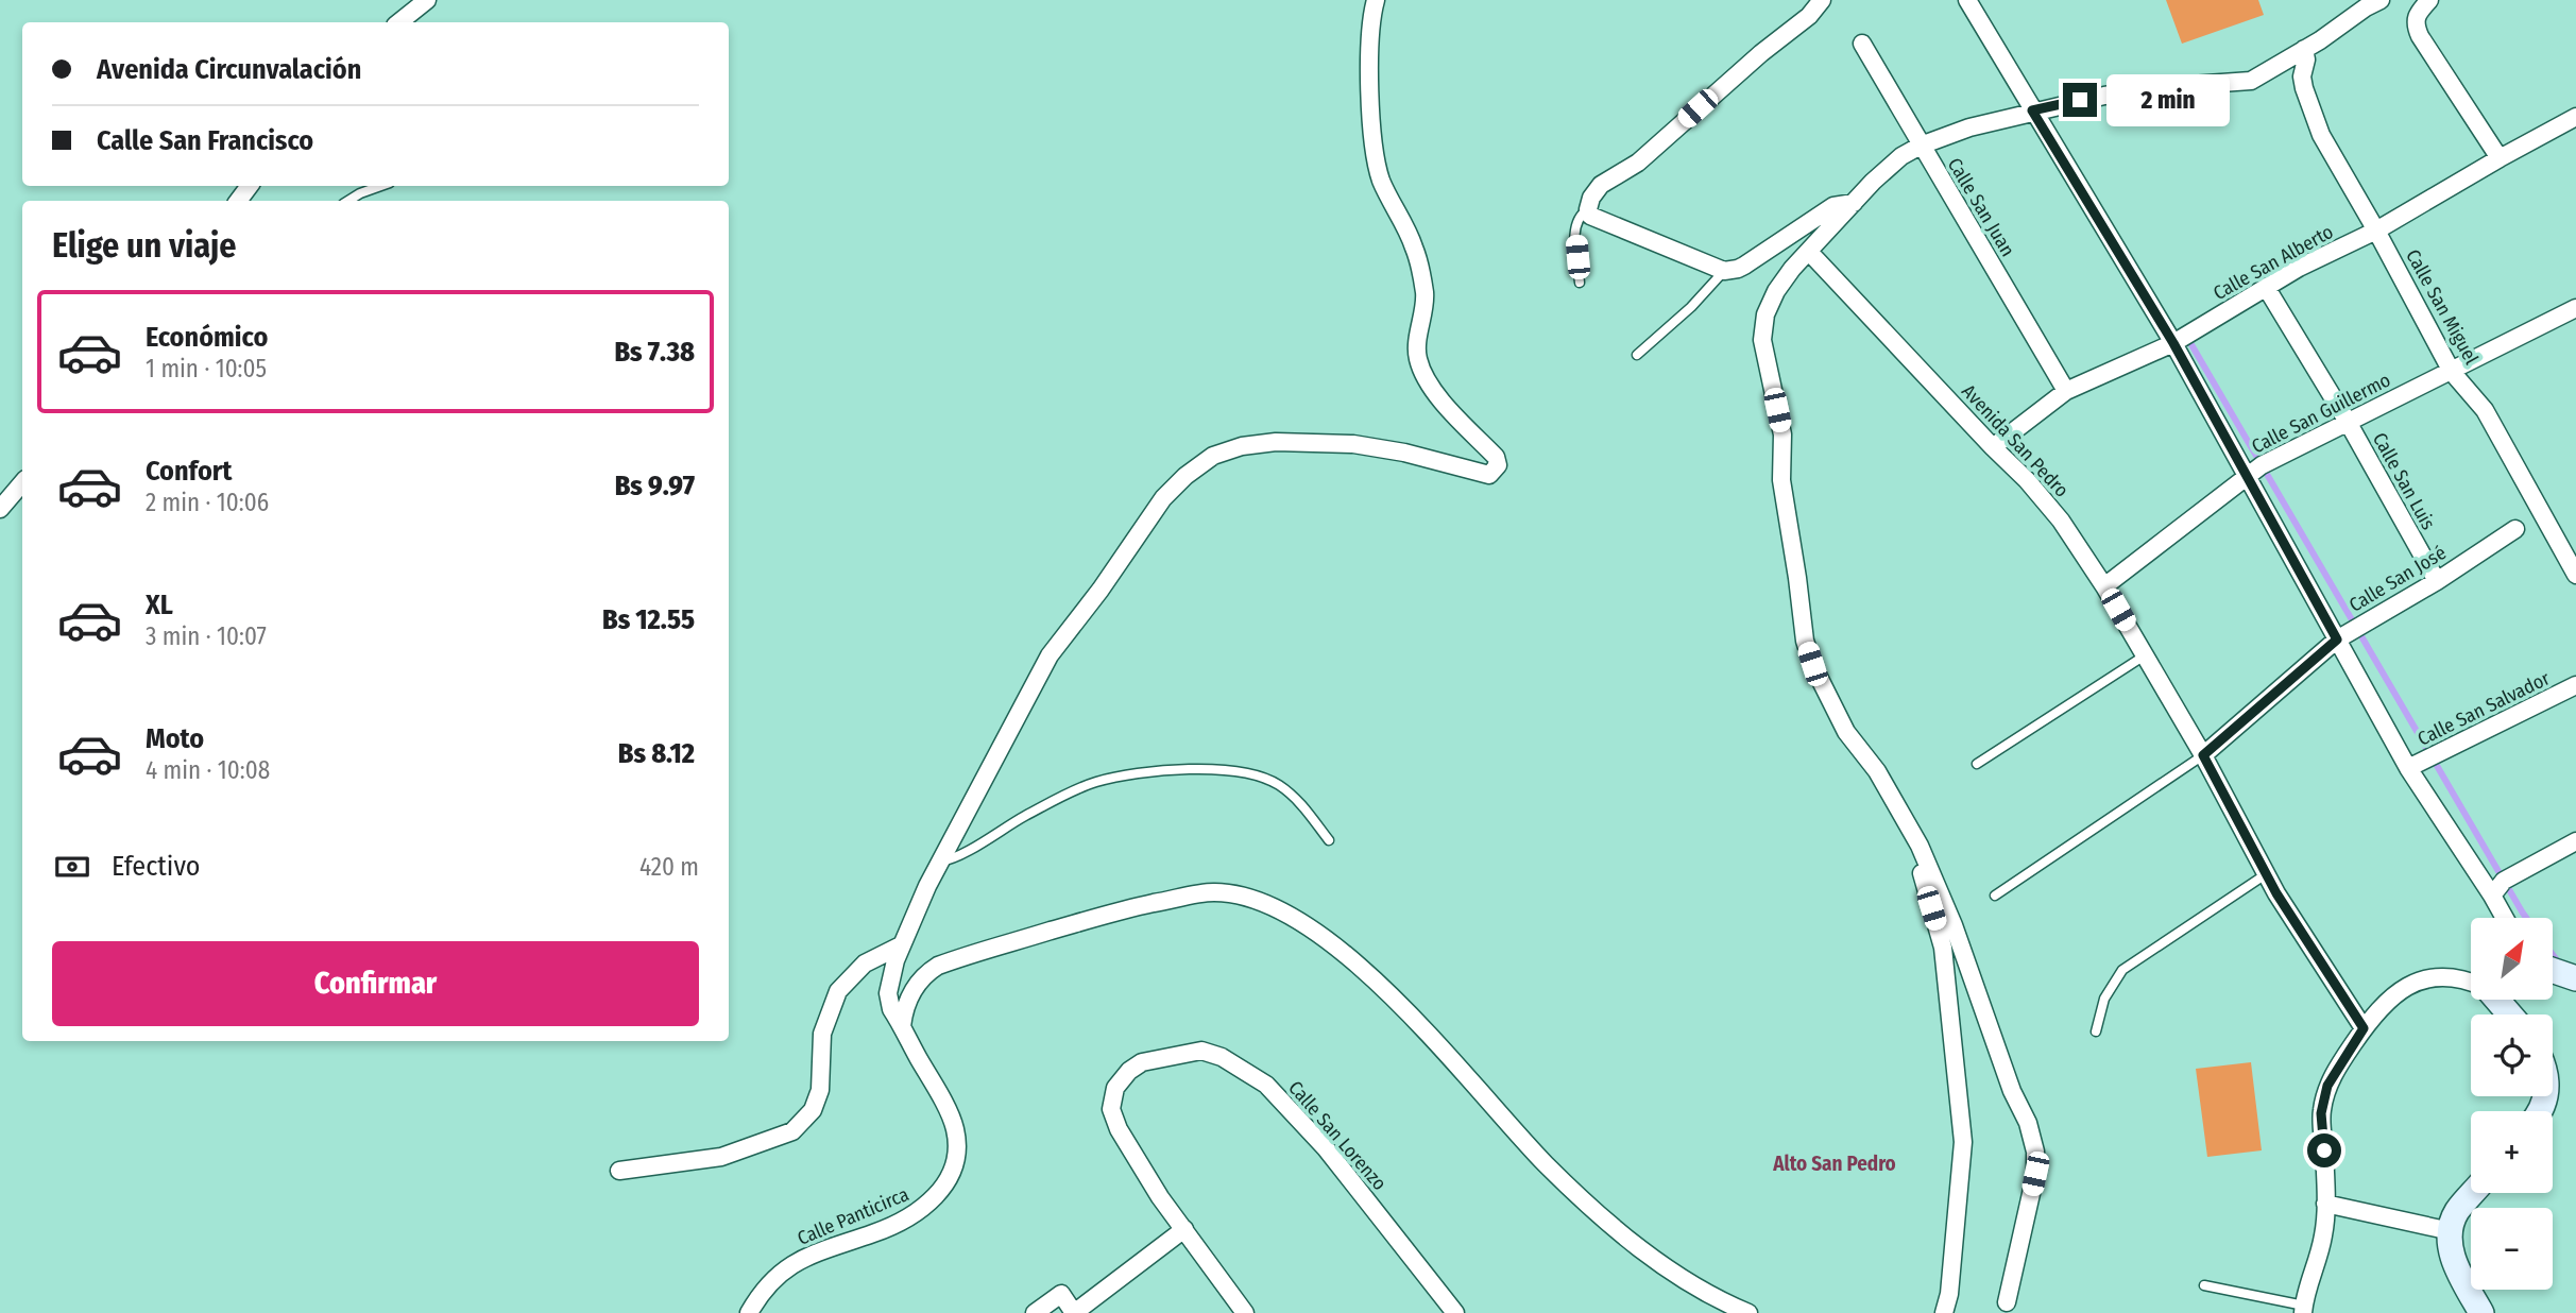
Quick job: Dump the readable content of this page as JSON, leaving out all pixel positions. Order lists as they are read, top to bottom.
{
  "streets": {
    "street": [
      "Calle San Juan",
      "Calle San Alberto",
      "Calle San Miguel",
      "Calle San Guillermo",
      "Avenida San Pedro",
      "Calle San Luis",
      "Calle San José",
      "Calle San Salvador",
      "Calle San Lorenzo",
      "Calle Panticirca"
    ]
  },
  "crossings": [
    ["Calle San Juan", "Calle San Alberto"],
    ["Calle San Alberto", "Calle San Miguel"],
    ["Calle San Alberto", "Avenida San Pedro"],
    ["Calle San Alberto", "Calle San Luis"],
    ["Calle San Miguel", "Calle San Guillermo"],
    ["Calle San Guillermo", "Avenida San Pedro"],
    ["Calle San Guillermo", "Calle San Luis"],
    ["Avenida San Pedro", "Calle San José"],
    ["Calle San Luis", "Calle San José"]
  ],
  "districts": ["Alto San Pedro"],
  "north": "top right",
  "page": {
    "banner": ["Avenida Circunvalación", "Calle San Francisco"],
    "bubble": "2 min",
    "heading": "Elige un viaje",
    "list": [
      {
        "name": "Económico",
        "note": "1 min · 10:05",
        "value": "Bs 7.38"
      },
      {
        "name": "Confort",
        "note": "2 min · 10:06",
        "value": "Bs 9.97"
      },
      {
        "name": "XL",
        "note": "3 min · 10:07",
        "value": "Bs 12.55"
      },
      {
        "name": "Moto",
        "note": "4 min · 10:08",
        "value": "Bs 8.12"
      }
    ],
    "pay": ["Efectivo", "420 m"],
    "map_buttons": ["+", "−"],
    "buttons": "Confirmar"
  }
}
